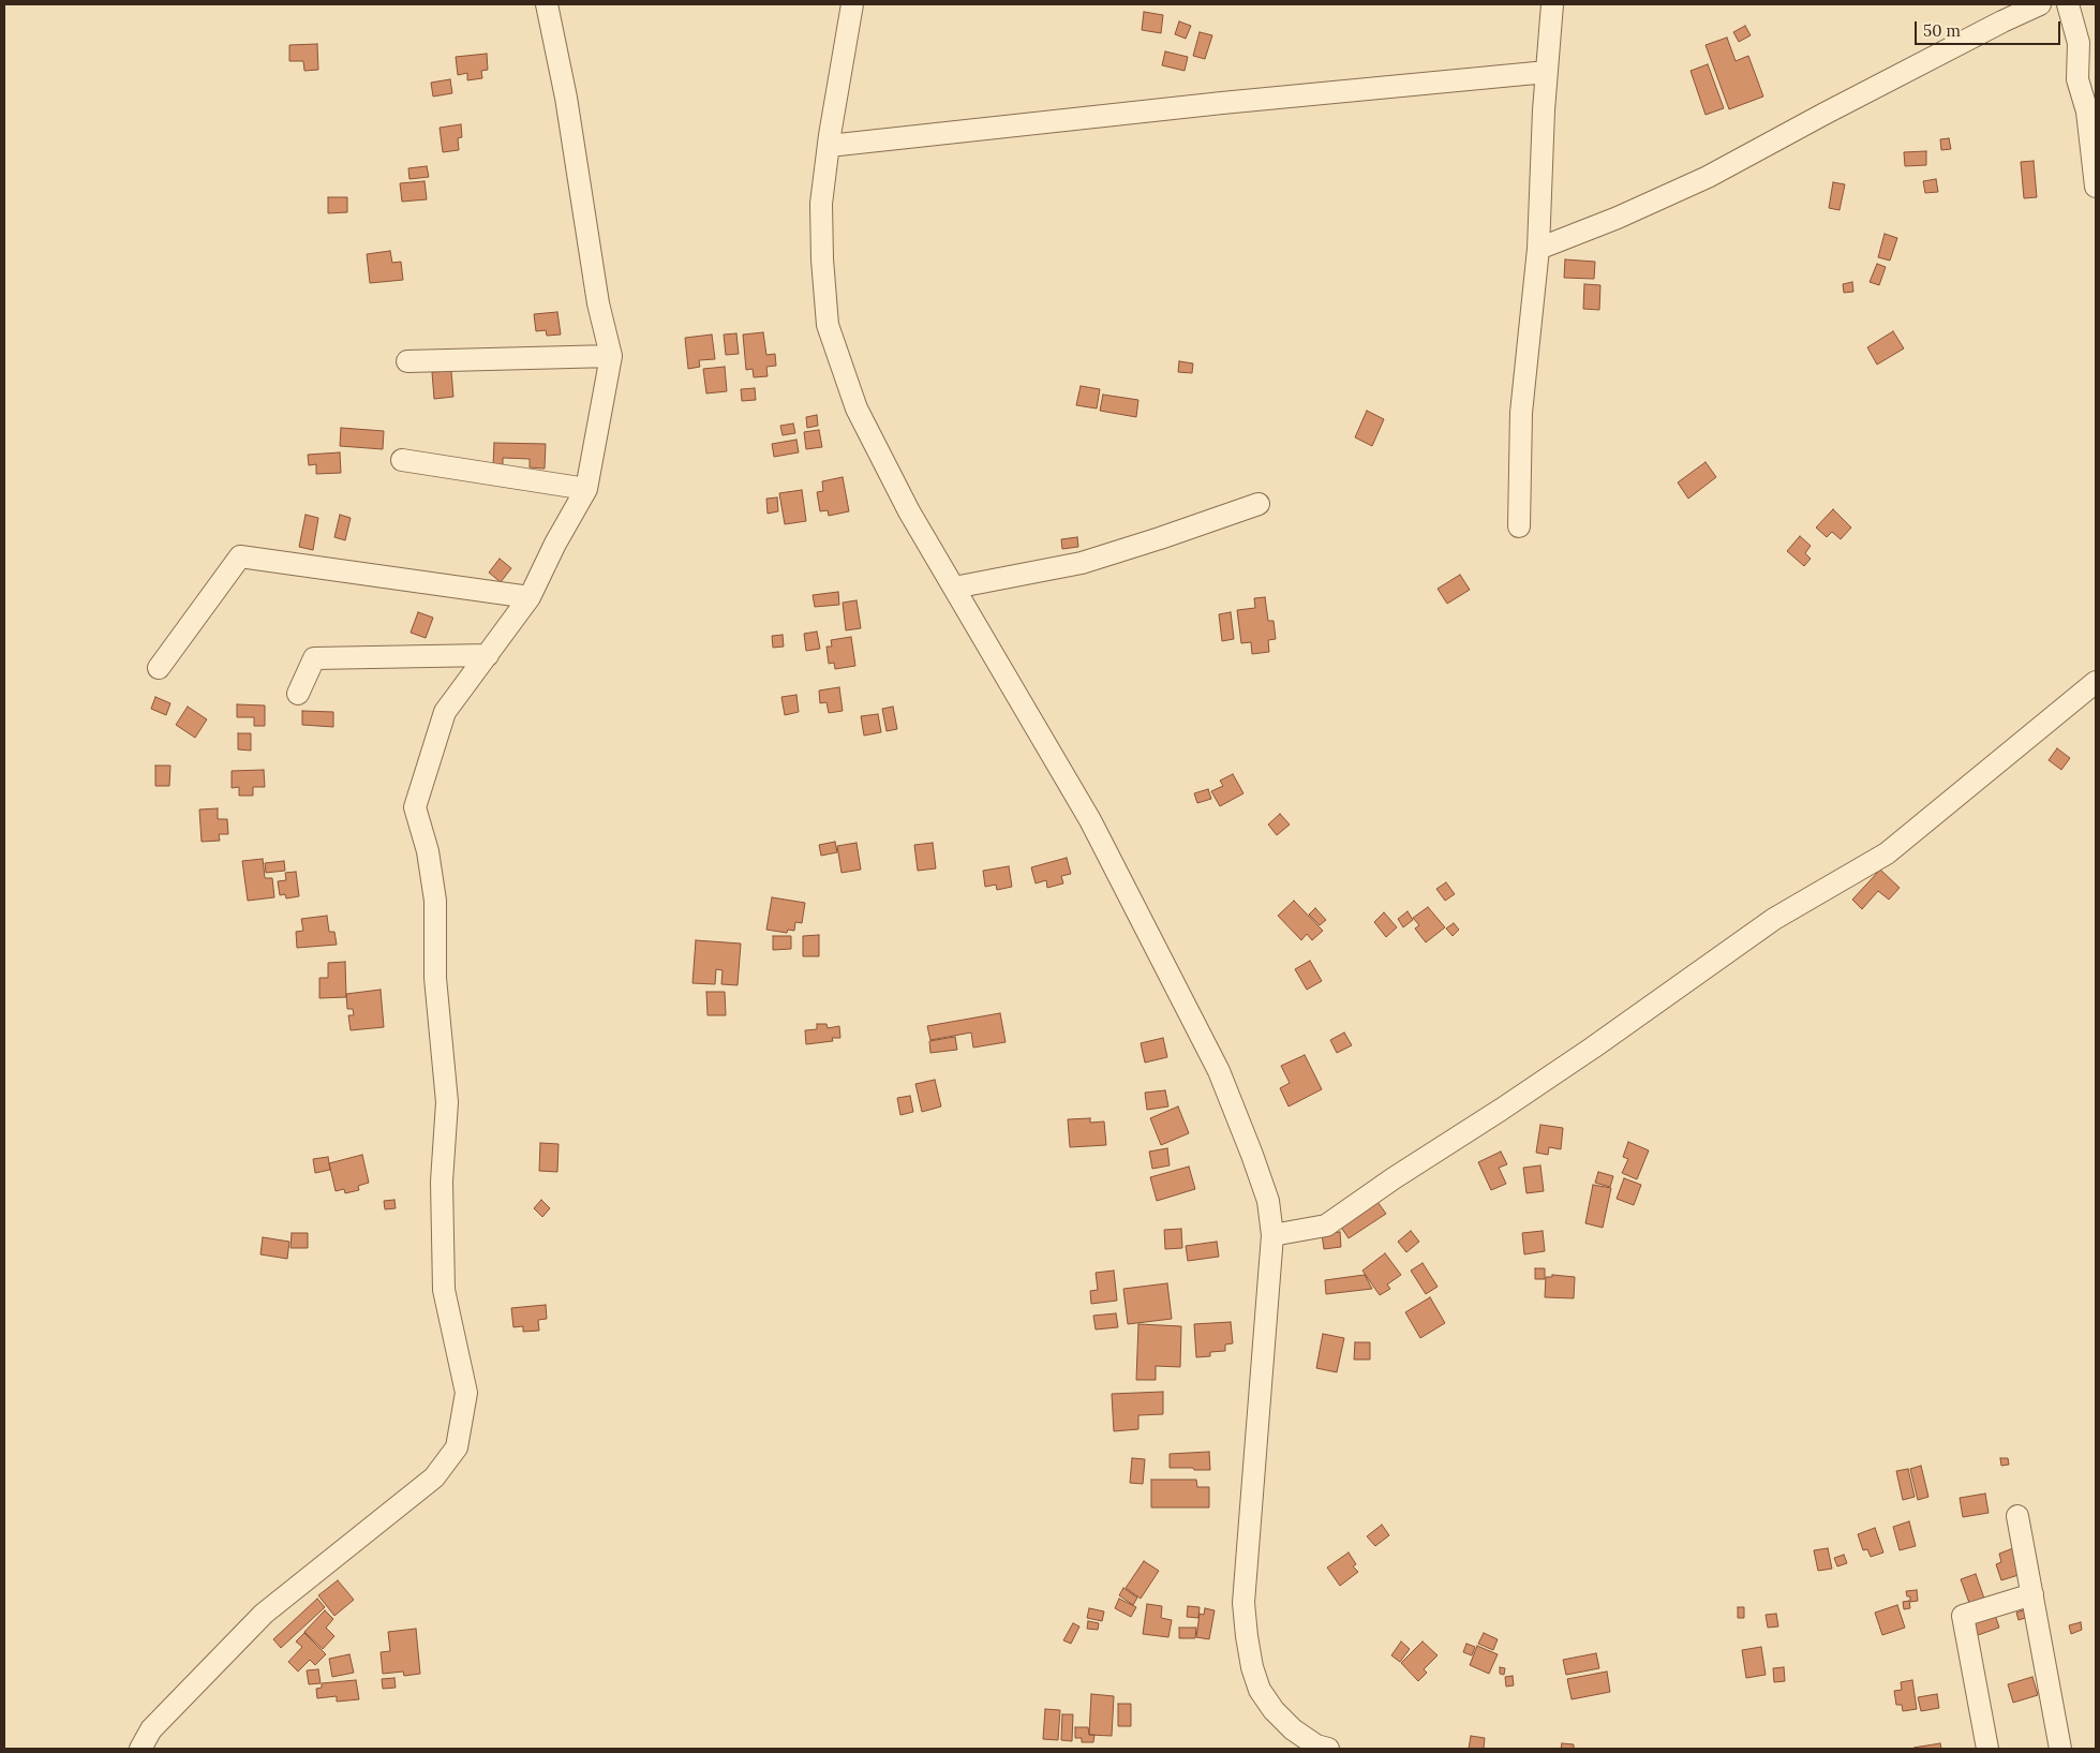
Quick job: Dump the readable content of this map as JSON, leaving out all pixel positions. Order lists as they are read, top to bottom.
{
  "scale_bar": "50 m"
}
